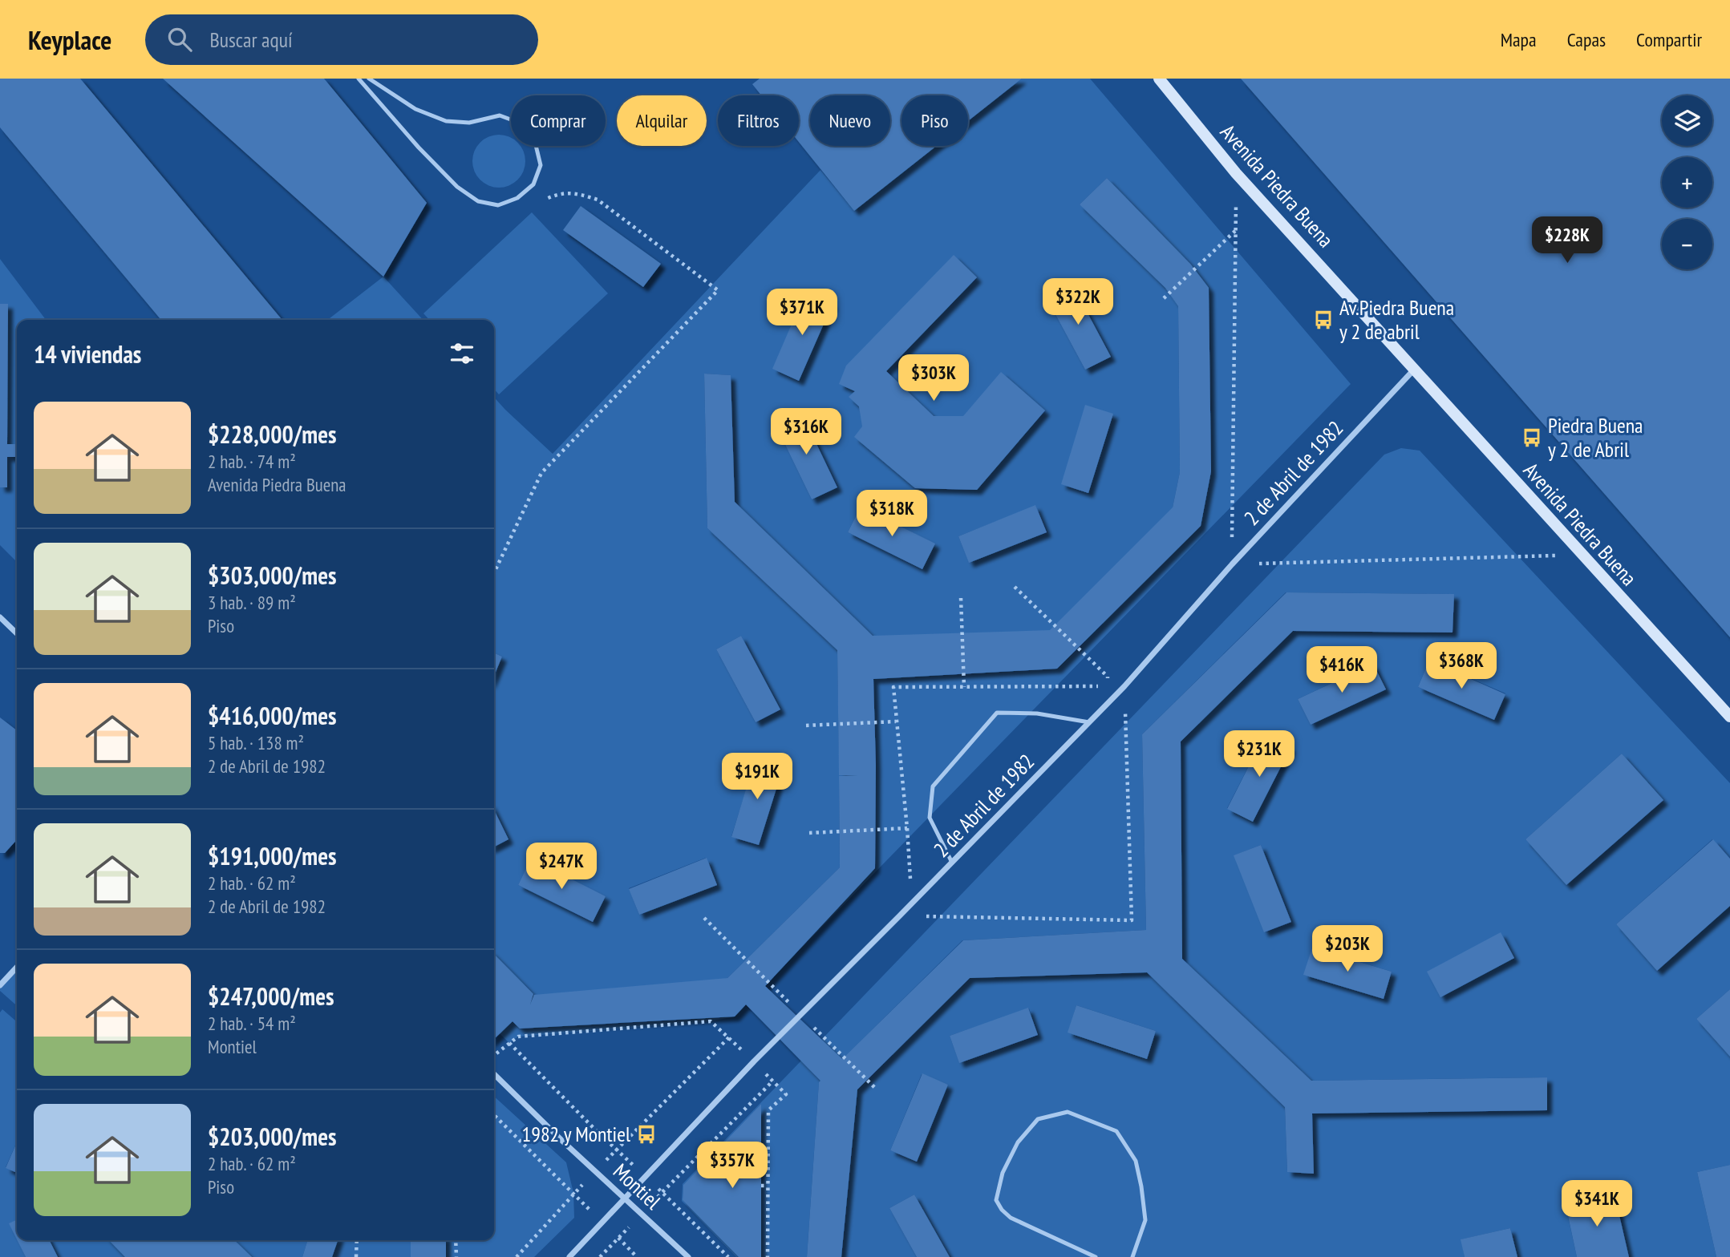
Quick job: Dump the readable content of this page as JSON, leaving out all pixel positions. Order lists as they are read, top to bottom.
{
  "streets": {
    "main road": ["Avenida Piedra Buena"],
    "street": ["2 de Abril de 1982", "Montiel"]
  },
  "crossings": [
    ["Avenida Piedra Buena", "2 de Abril de 1982"],
    ["2 de Abril de 1982", "Montiel"]
  ],
  "places": {
    "bus stop": ["Av.Piedra Buena y 2 de abril", "Piedra Buena y 2 de Abril", "1982 y Montiel"]
  },
  "page": {
    "header": "Keyplace",
    "search": "Buscar aquí",
    "nav": ["Mapa", "Capas", "Compartir"],
    "map_buttons": ["+", "−"],
    "chip": [
      "Comprar",
      "Alquilar",
      "Filtros",
      "Nuevo",
      "Piso"
    ],
    "price": [
      "$228K",
      "$322K",
      "$371K",
      "$303K",
      "$316K",
      "$318K",
      "$368K",
      "$416K",
      "$231K",
      "$191K",
      "$247K",
      "$203K",
      "$357K",
      "$341K"
    ],
    "heading": "14 viviendas",
    "list": [
      {
        "name": "$228,000/mes",
        "note": "2 hab. · 74 m² · Avenida Piedra Buena"
      },
      {
        "name": "$303,000/mes",
        "note": "3 hab. · 89 m² · Piso"
      },
      {
        "name": "$416,000/mes",
        "note": "5 hab. · 138 m² · 2 de Abril de 1982"
      },
      {
        "name": "$191,000/mes",
        "note": "2 hab. · 62 m² · 2 de Abril de 1982"
      },
      {
        "name": "$247,000/mes",
        "note": "2 hab. · 54 m² · Montiel"
      },
      {
        "name": "$203,000/mes",
        "note": "2 hab. · 62 m² · Piso"
      }
    ]
  }
}
